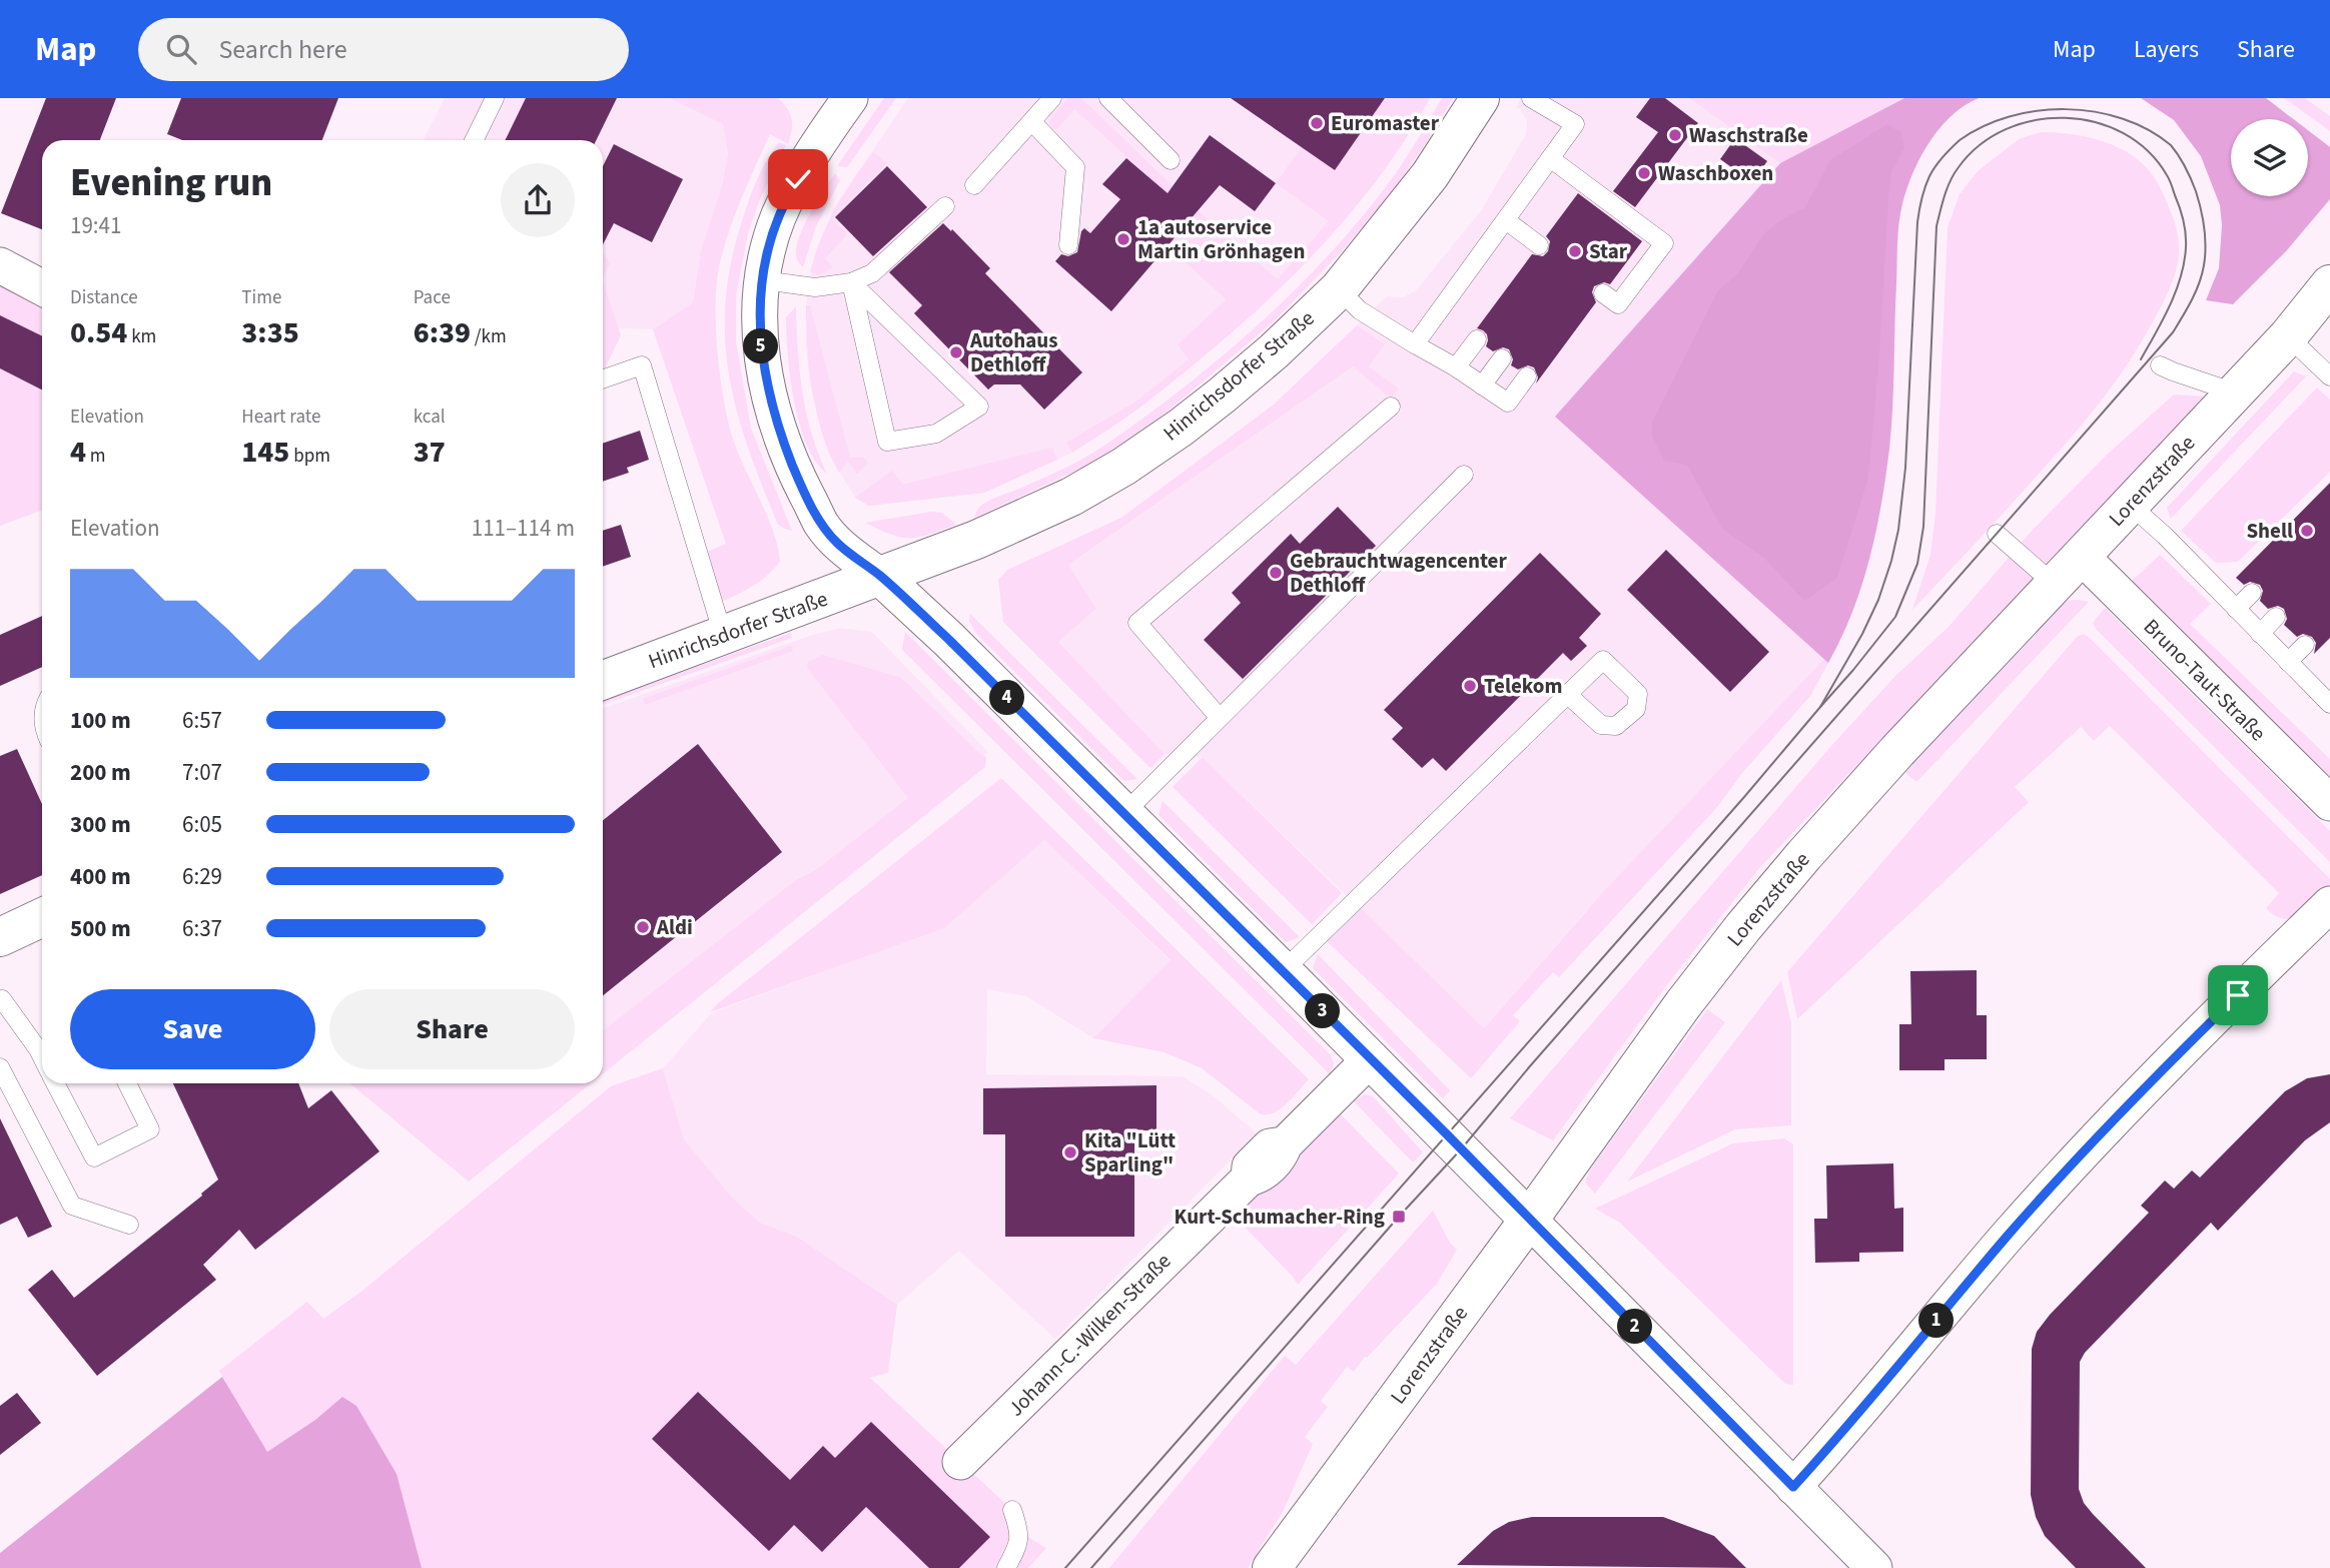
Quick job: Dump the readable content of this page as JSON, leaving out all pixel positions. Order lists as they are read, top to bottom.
{
  "streets": {
    "street": [
      "Hinrichsdorfer Straße",
      "Lorenzstraße",
      "Bruno-Taut-Straße",
      "Johann-C.-Wilken-Straße"
    ]
  },
  "crossings": [
    ["Lorenzstraße", "Bruno-Taut-Straße"]
  ],
  "places": {
    "other": [
      "Euromaster",
      "Waschstraße",
      "Waschboxen",
      "1a autoservice Martin Grönhagen",
      "Star",
      "Autohaus Dethloff",
      "Shell",
      "Gebrauchtwagencenter Dethloff",
      "Telekom",
      "Aldi",
      "Kita \"Lütt Sparling\""
    ],
    "transit": ["Kurt-Schumacher-Ring"]
  },
  "page": {
    "header": "Map",
    "search": "Search here",
    "nav": ["Map", "Layers", "Share"],
    "heading": ["Evening run", "19:41"],
    "stats": [
      ["Distance", "0.54 km"],
      ["Time", "3:35"],
      ["Pace", "6:39 /km"],
      ["Elevation", "4 m"],
      ["Heart rate", "145 bpm"],
      ["kcal", "37"]
    ],
    "pins": [
      "5",
      "4",
      "3",
      "1",
      "2"
    ],
    "chart": ["Elevation", "111–114 m"],
    "list": [
      {
        "name": "100 m",
        "note": "6:57"
      },
      {
        "name": "200 m",
        "note": "7:07"
      },
      {
        "name": "300 m",
        "note": "6:05"
      },
      {
        "name": "400 m",
        "note": "6:29"
      },
      {
        "name": "500 m",
        "note": "6:37"
      }
    ],
    "buttons": ["Save", "Share"]
  }
}
